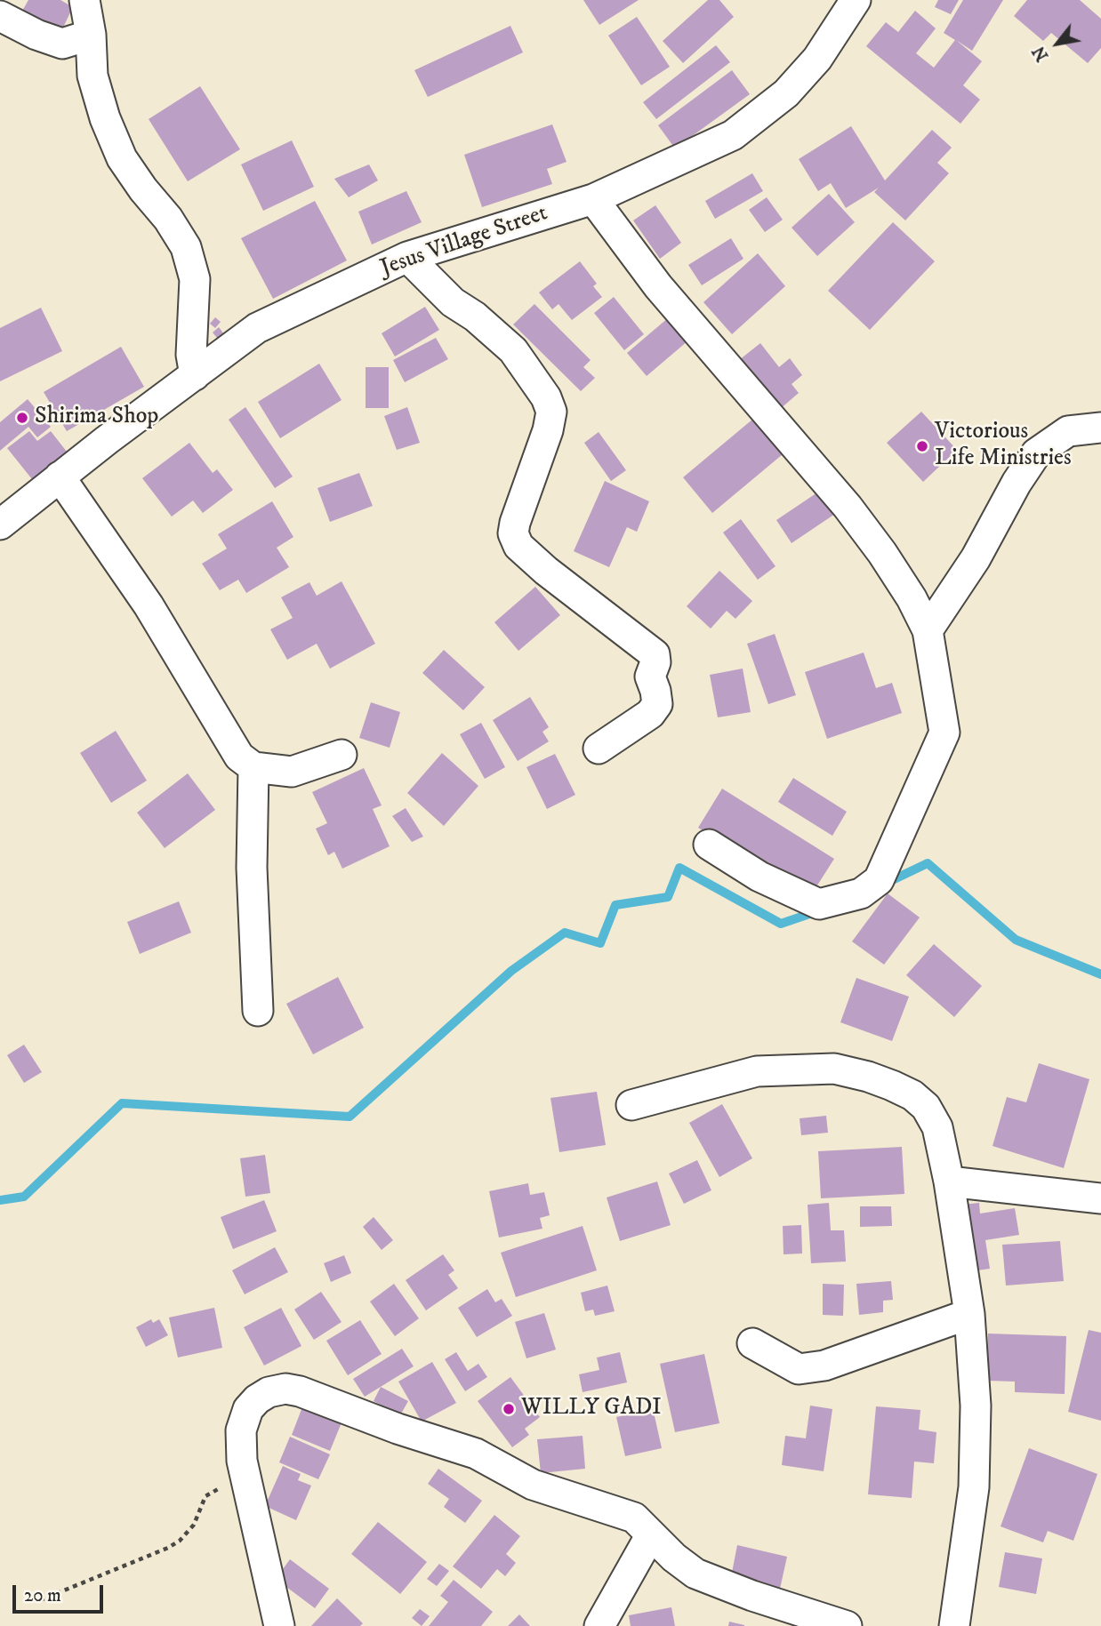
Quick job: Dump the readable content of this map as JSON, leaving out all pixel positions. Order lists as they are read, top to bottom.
{
  "streets": {
    "street": ["Jesus Village Street"]
  },
  "places": ["Shirima Shop", "Victorious Life Ministries", "WILLY GADI"],
  "scale_bar": "20 m",
  "north": "bottom left"
}
